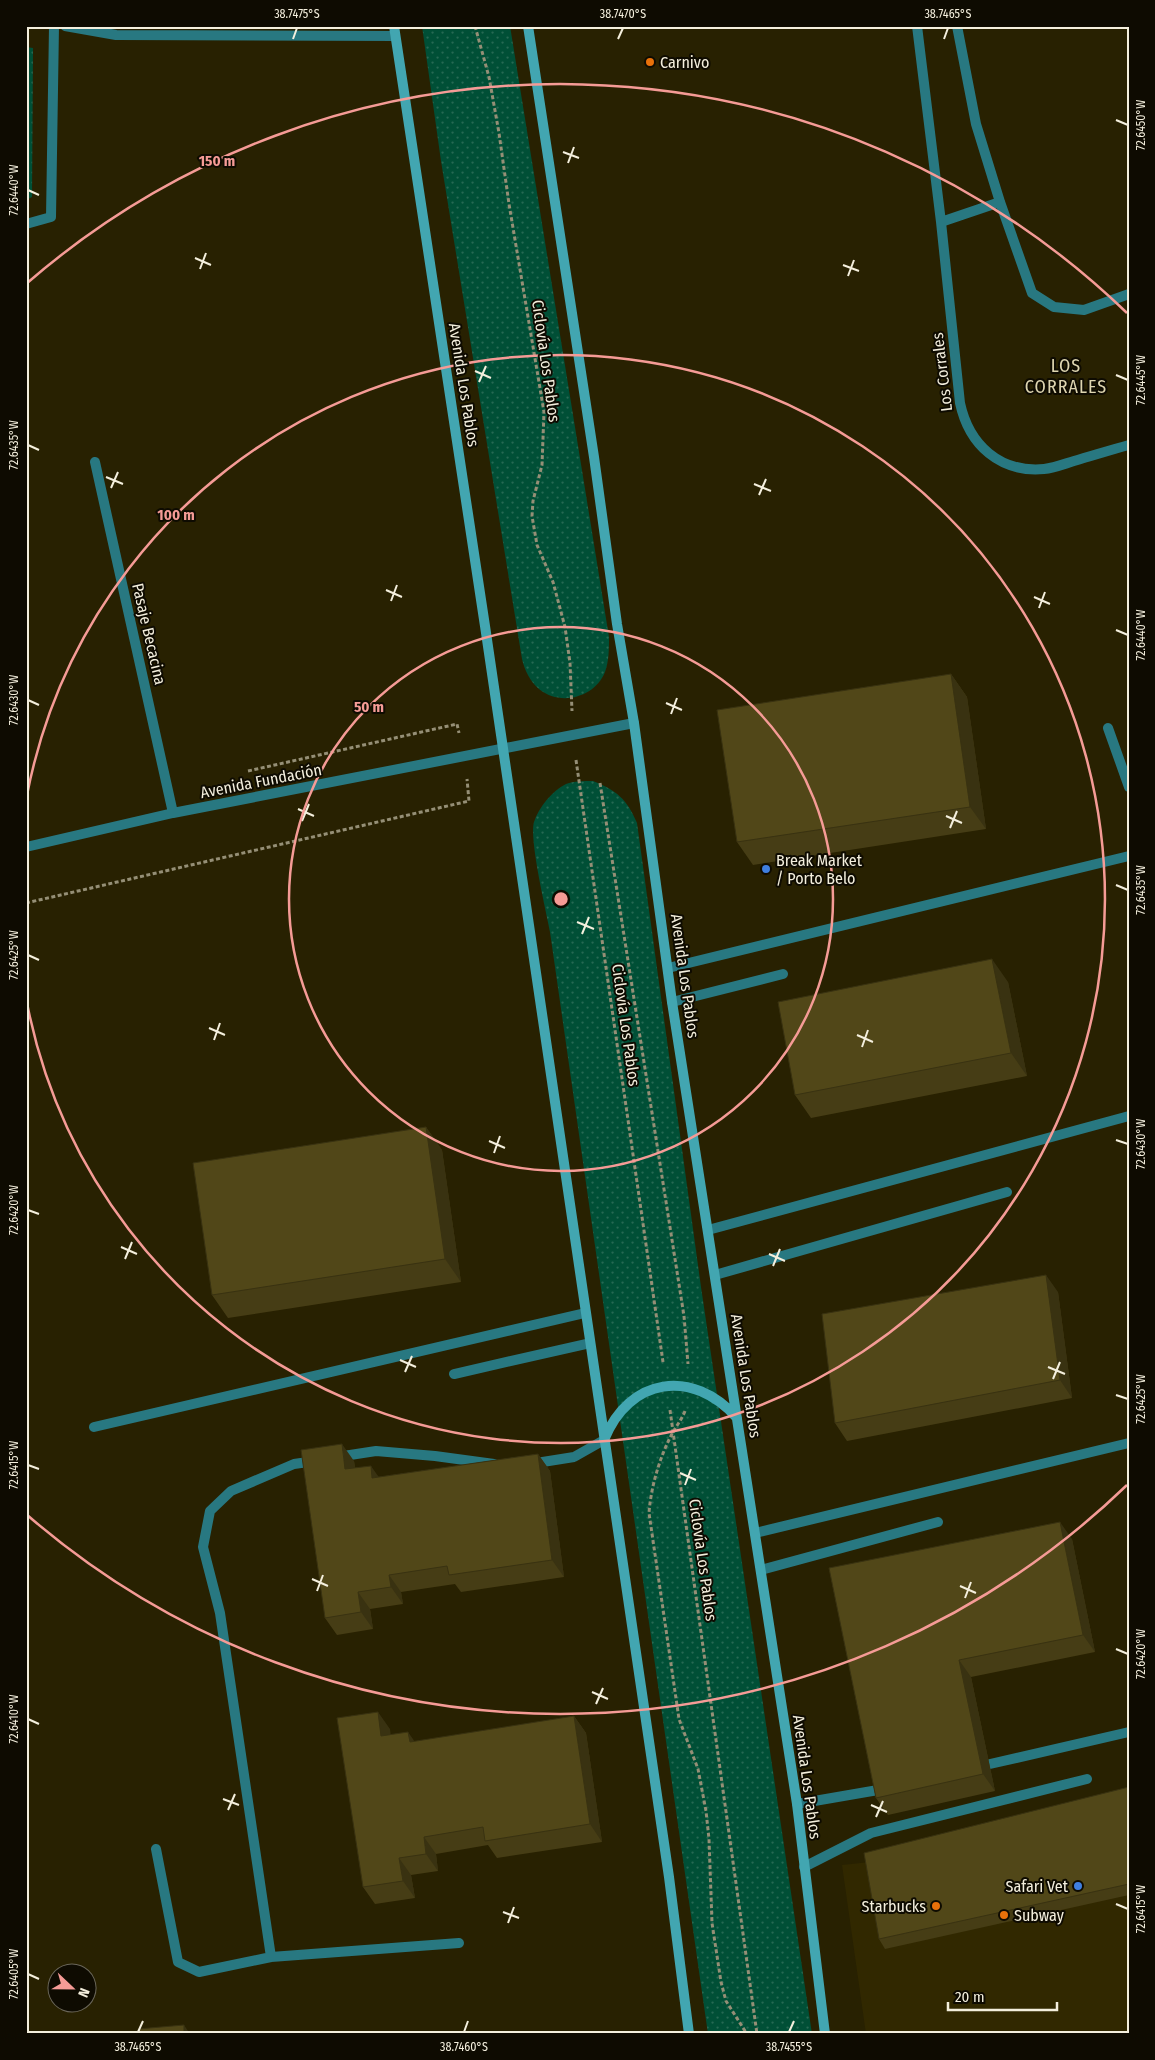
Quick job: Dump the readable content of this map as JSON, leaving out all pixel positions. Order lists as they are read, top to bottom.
{
  "streets": {
    "main road": ["Avenida Los Pablos"],
    "street": ["Los Corrales", "Pasaje Becacina", "Avenida Fundación"],
    "path": ["Ciclovía Los Pablos"]
  },
  "crossings": [
    ["Avenida Los Pablos", "Avenida Fundación"],
    ["Pasaje Becacina", "Avenida Fundación"]
  ],
  "districts": ["LOS CORRALES"],
  "places": [
    "Carnivo",
    "Break Market / Porto Belo",
    "Safari Vet",
    "Starbucks",
    "Subway"
  ],
  "scale_bar": "20 m",
  "north": "right",
  "coordinates": [
    "38.7475°S",
    "38.7470°S",
    "38.7465°S",
    "72.6450°W",
    "72.6440°W",
    "72.6445°W",
    "72.6435°W",
    "72.6430°W",
    "72.6425°W",
    "72.6420°W",
    "72.6415°W",
    "72.6410°W",
    "72.6405°W",
    "38.7460°S",
    "38.7455°S"
  ],
  "rings": ["150 m", "100 m", "50 m"]
}
